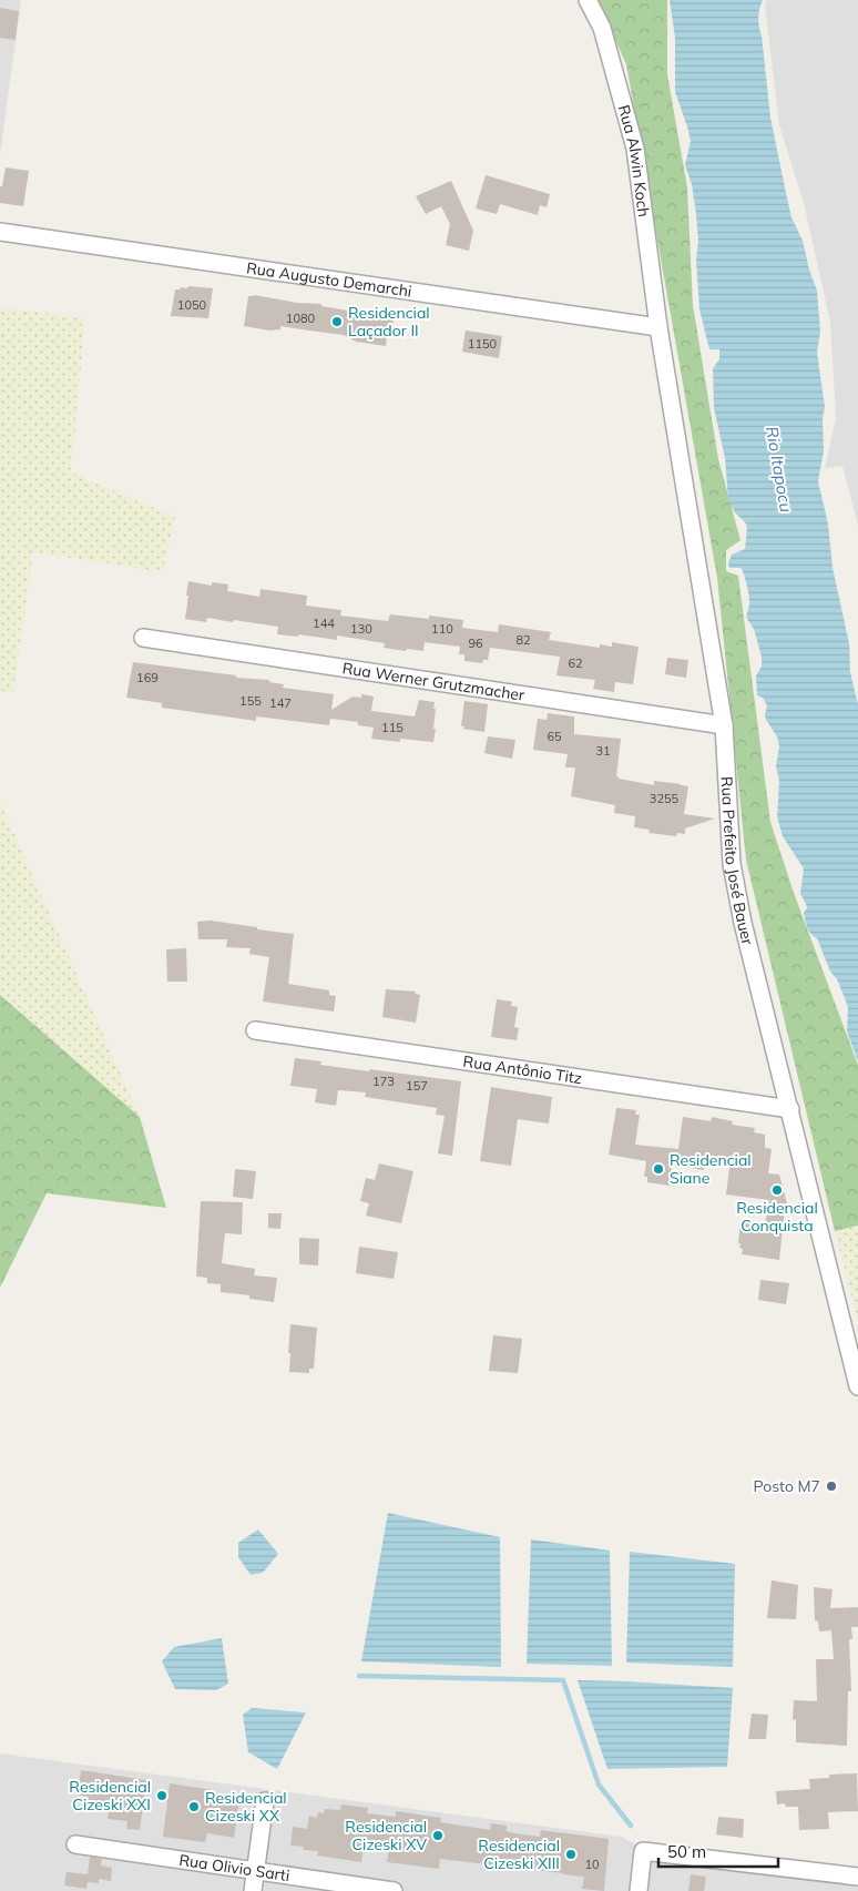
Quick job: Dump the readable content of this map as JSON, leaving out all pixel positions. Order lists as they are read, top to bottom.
{
  "streets": {
    "street": [
      "Rua Alwin Koch",
      "Rua Augusto Demarchi",
      "Rua Werner Grutzmacher",
      "Rua Prefeito José Bauer",
      "Rua Antônio Titz",
      "Rua Olivio Sarti"
    ]
  },
  "crossings": [
    ["Rua Alwin Koch", "Rua Augusto Demarchi"],
    ["Rua Alwin Koch", "Rua Prefeito José Bauer"],
    ["Rua Augusto Demarchi", "Rua Prefeito José Bauer"],
    ["Rua Werner Grutzmacher", "Rua Prefeito José Bauer"],
    ["Rua Prefeito José Bauer", "Rua Antônio Titz"]
  ],
  "water": ["Rio Itapocu"],
  "places": [
    "Residencial Laçador II",
    "Residencial Siane",
    "Residencial Conquista",
    "Posto M7",
    "Residencial Cizeski XXI",
    "Residencial Cizeski XX",
    "Residencial Cizeski XV",
    "Residencial Cizeski XIII"
  ],
  "house_numbers": [
    "1050",
    "1080",
    "1150",
    "144",
    "130",
    "110",
    "82",
    "96",
    "62",
    "169",
    "155",
    "147",
    "115",
    "65",
    "31",
    "3255",
    "173",
    "157",
    "10"
  ],
  "scale_bar": "50 m"
}
